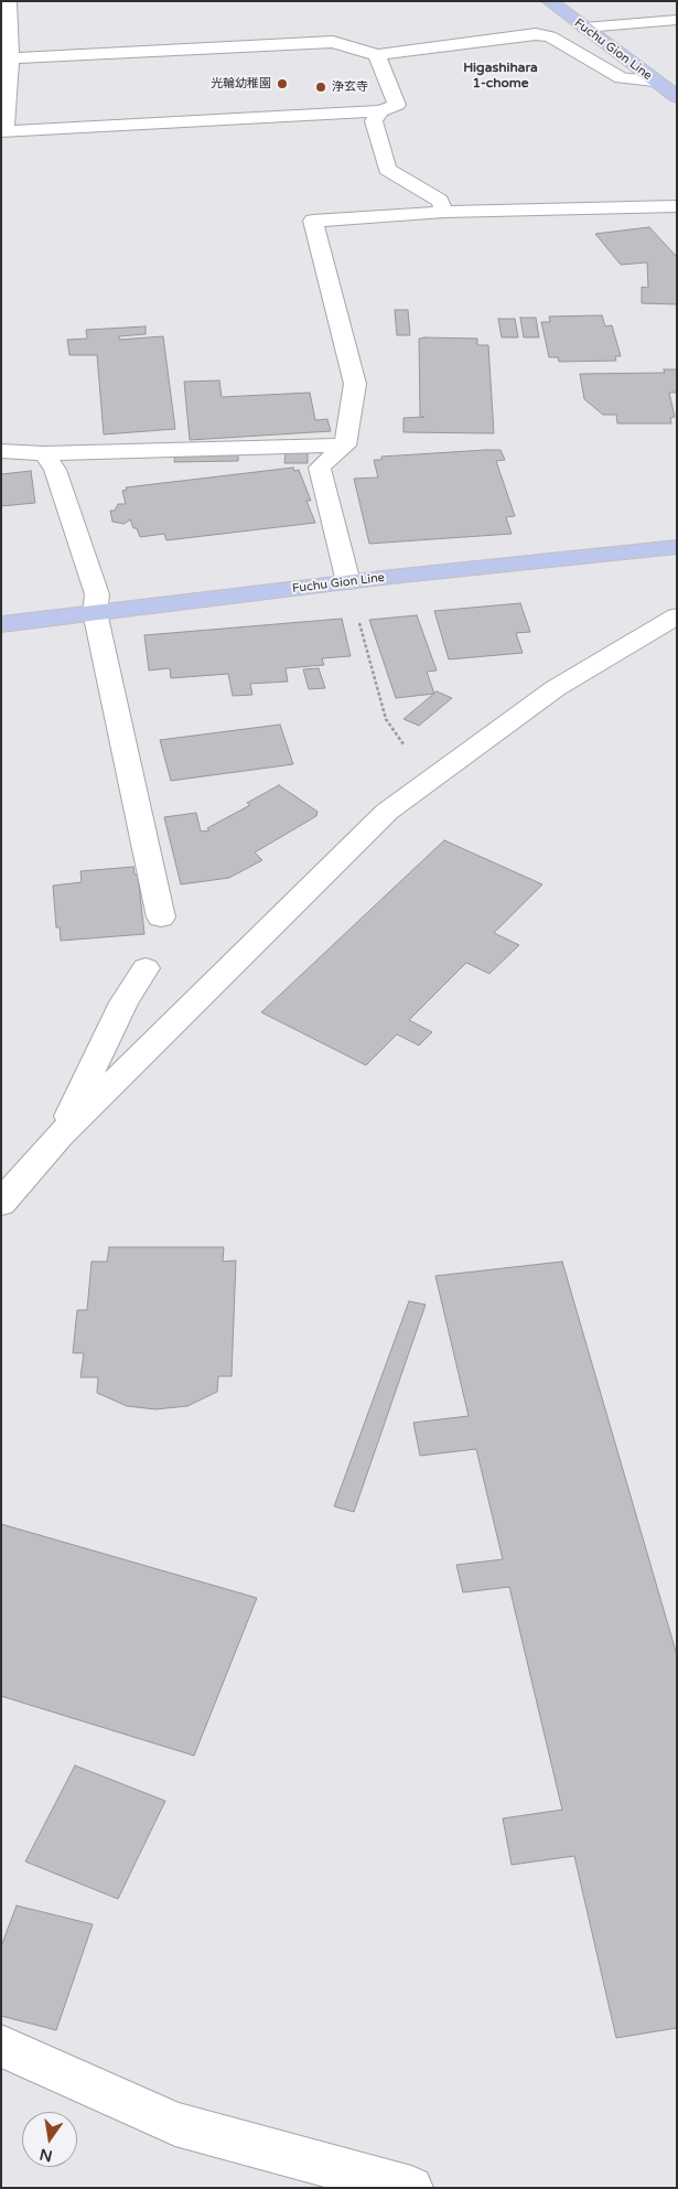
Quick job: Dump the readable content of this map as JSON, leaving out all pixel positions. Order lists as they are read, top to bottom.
{
  "streets": {
    "main road": ["Fuchu Gion Line"]
  },
  "districts": ["Higashihara 1-chome"],
  "places": ["光輪幼稚園", "浄玄寺"],
  "north": "bottom"
}
